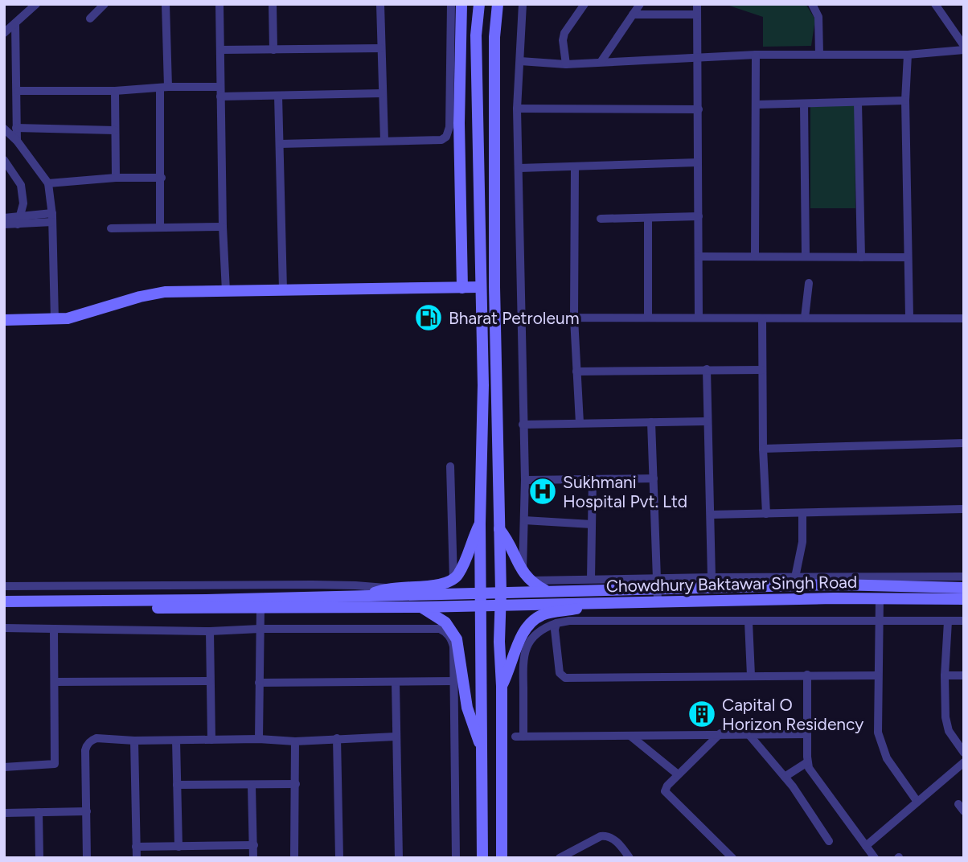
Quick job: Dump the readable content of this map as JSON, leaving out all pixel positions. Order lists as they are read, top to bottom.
{
  "streets": {
    "main road": ["Chowdhury Baktawar Singh Road"]
  },
  "places": {
    "fuel station": ["Bharat Petroleum"],
    "hospital": ["Sukhmani Hospital Pvt. Ltd"],
    "building": ["Capital O Horizon Residency"]
  }
}
